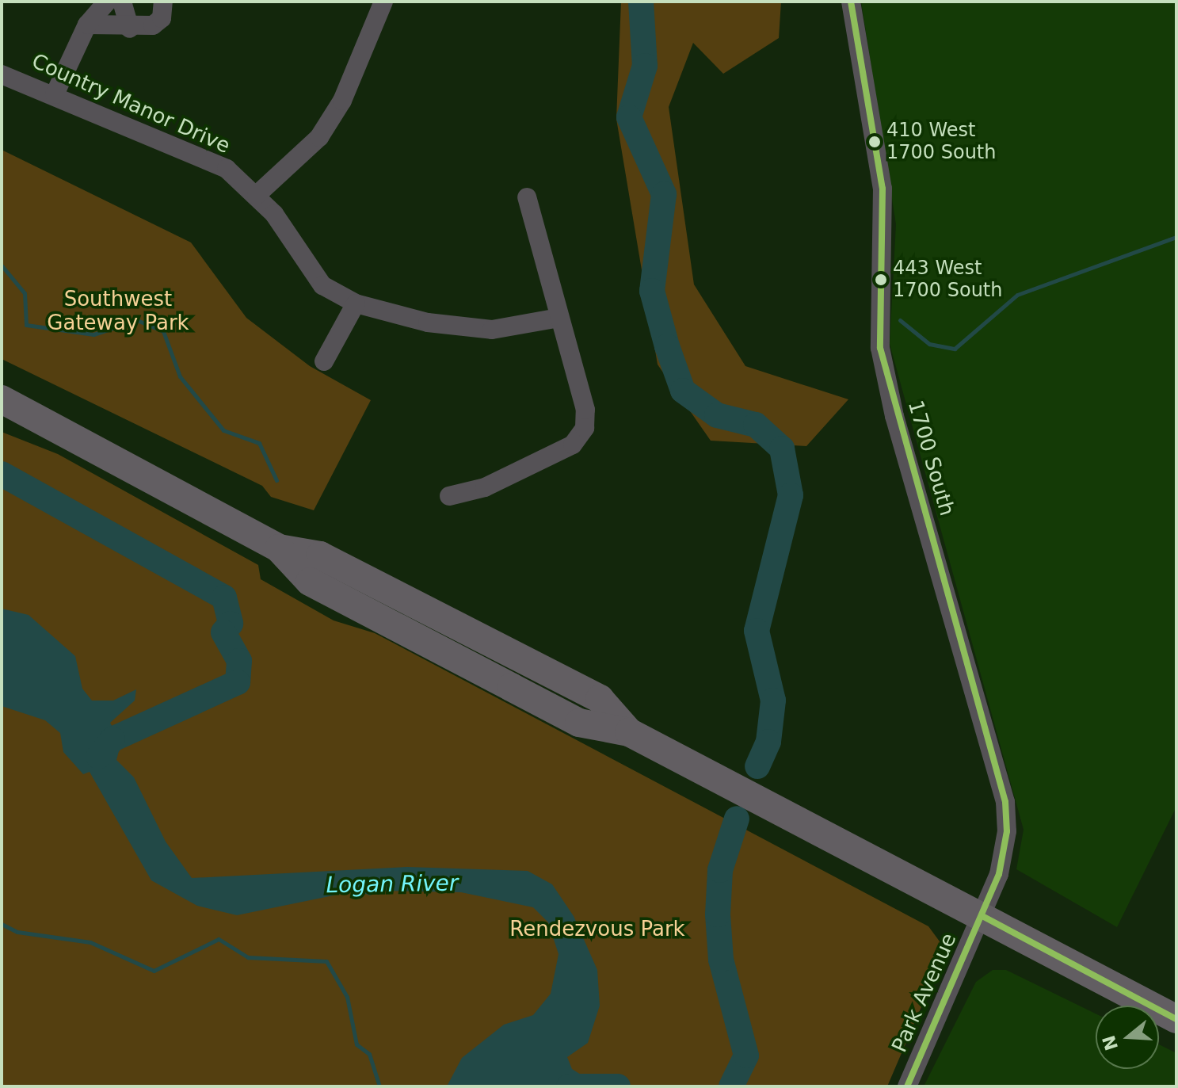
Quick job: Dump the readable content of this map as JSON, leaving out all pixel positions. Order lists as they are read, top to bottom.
{
  "streets": {
    "street": ["Country Manor Drive", "1700 South", "Park Avenue"]
  },
  "crossings": [
    ["1700 South", "Park Avenue"]
  ],
  "water": ["Logan River"],
  "parks": ["Southwest Gateway Park", "Rendezvous Park"],
  "places": ["410 West 1700 South", "443 West 1700 South"],
  "north": "left"
}
